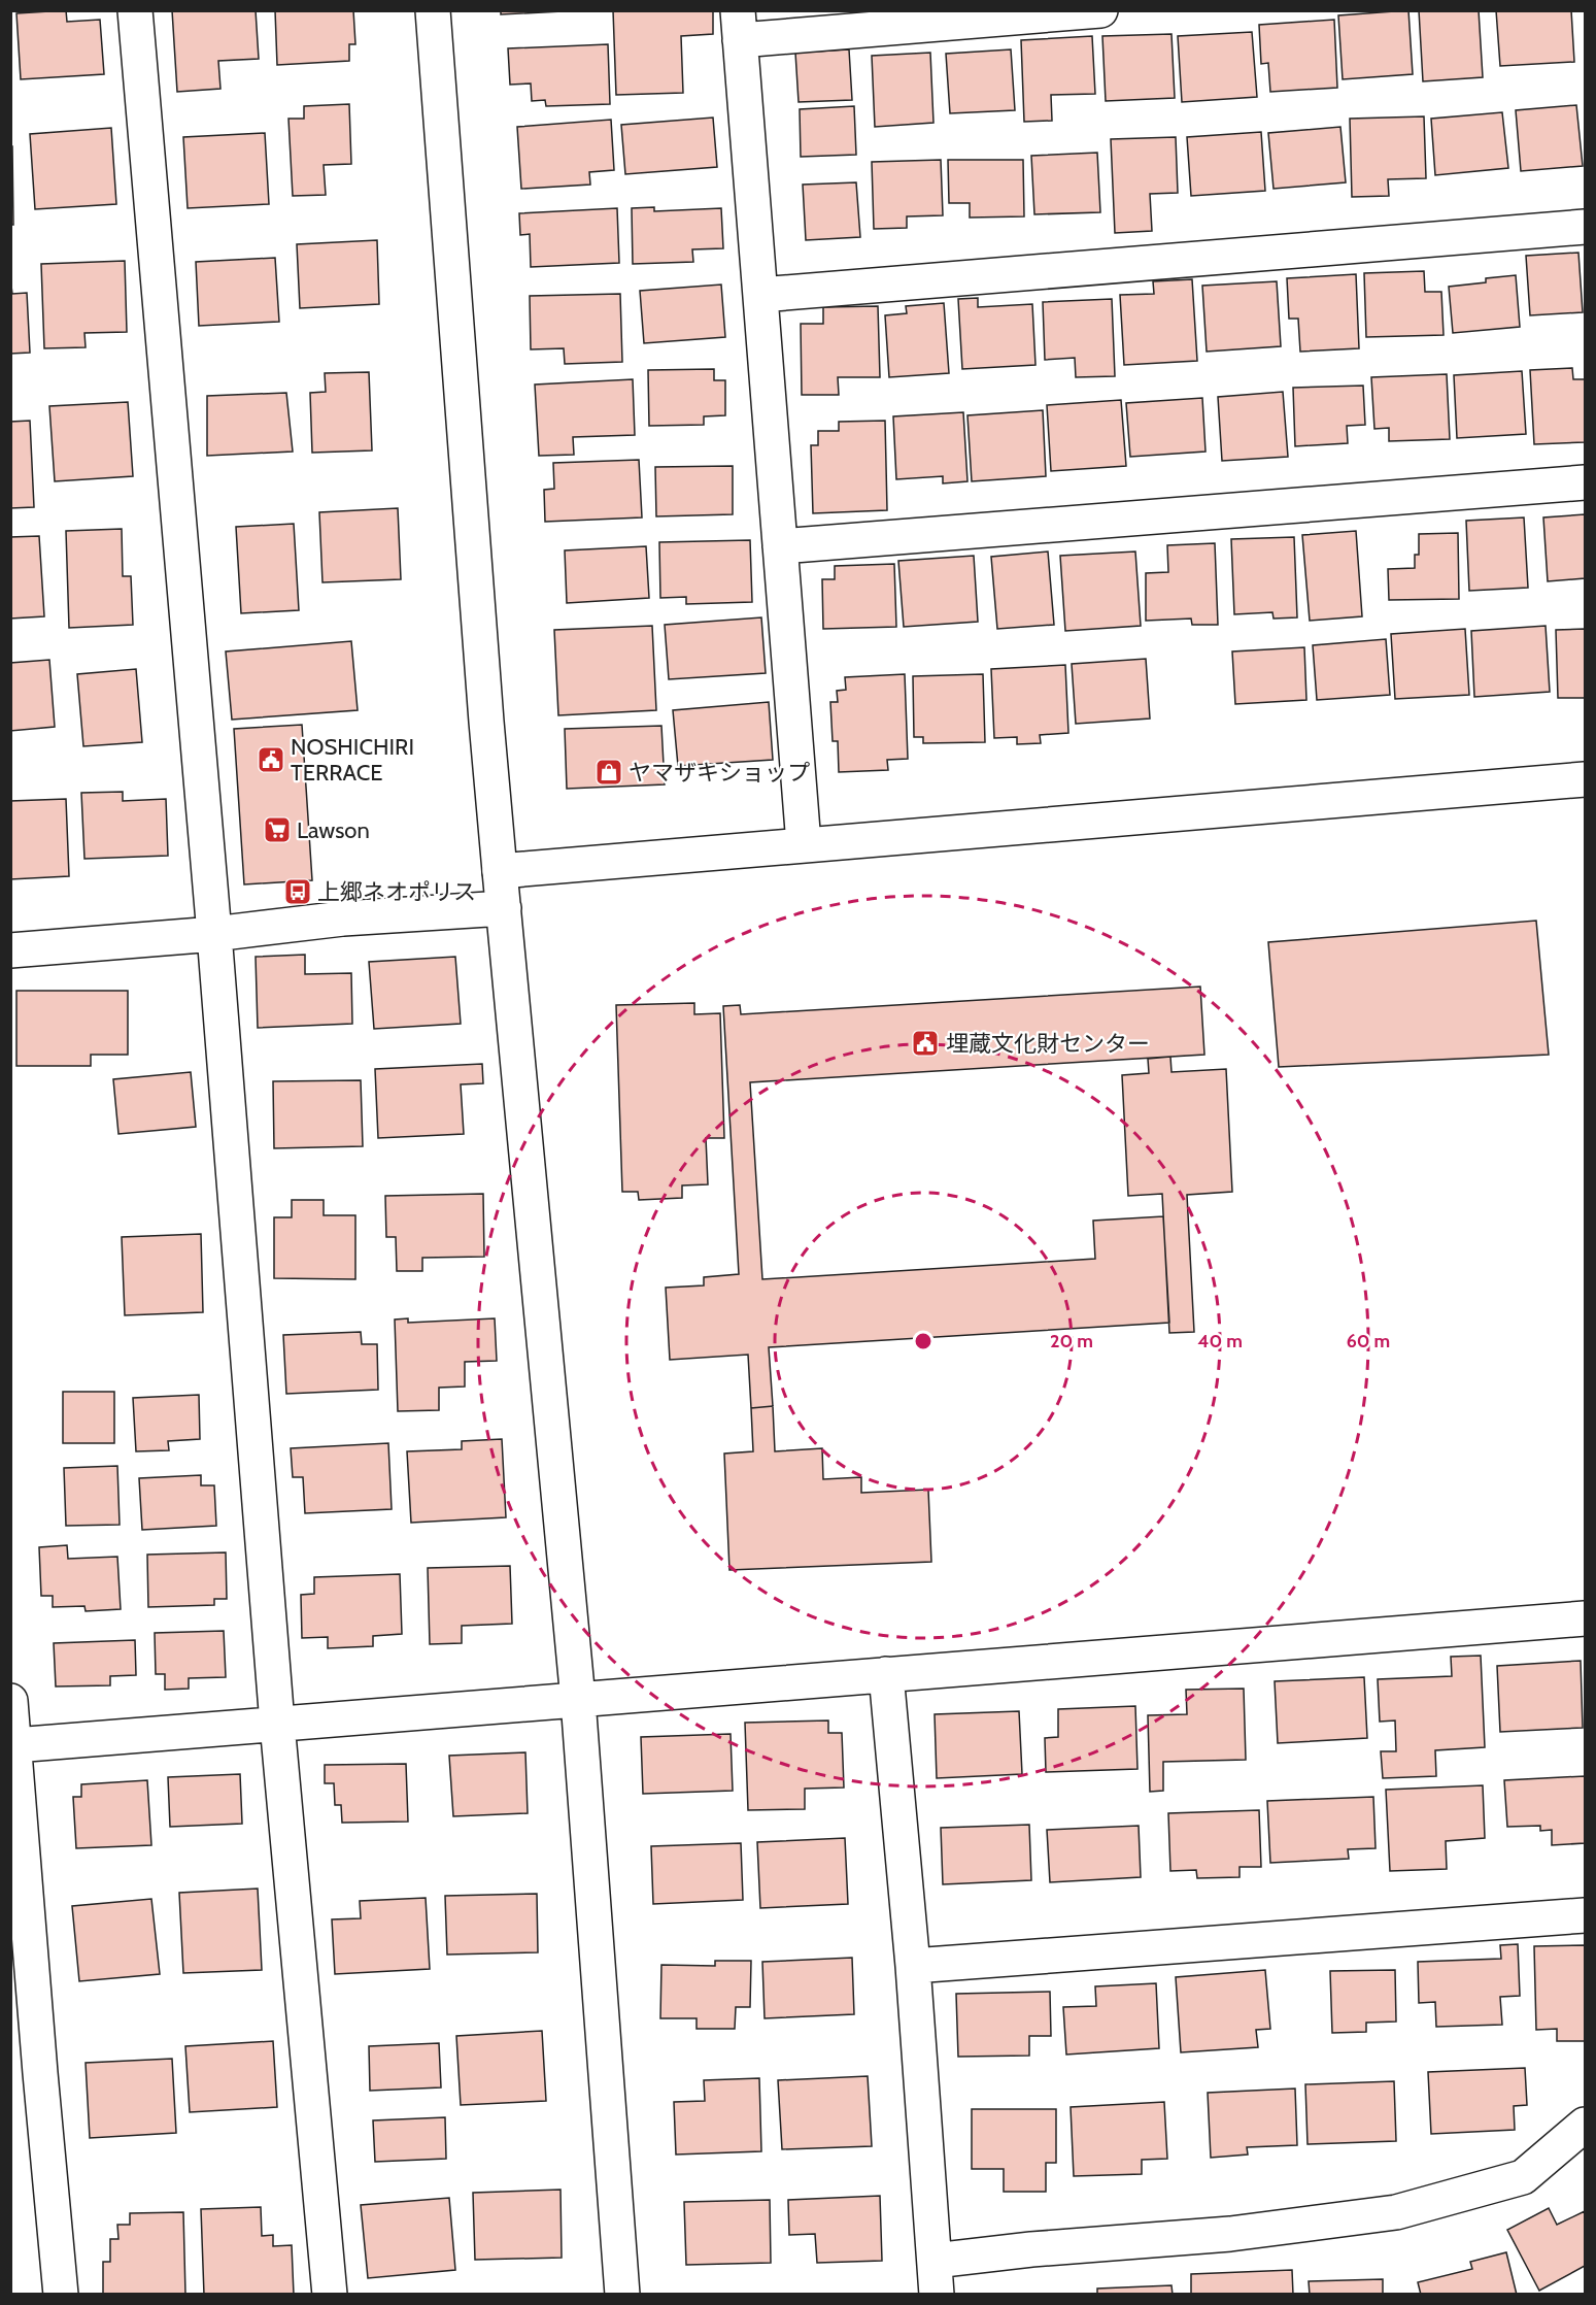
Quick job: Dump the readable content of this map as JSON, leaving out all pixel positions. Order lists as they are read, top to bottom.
{
  "places": {
    "public building": ["NOSHICHIRI TERRACE", "埋蔵文化財センター"],
    "shop": ["ヤマザキショップ"],
    "supermarket": ["Lawson"],
    "bus stop": ["上郷ネオポリス"]
  },
  "rings": ["20 m", "40 m", "60 m"]
}
